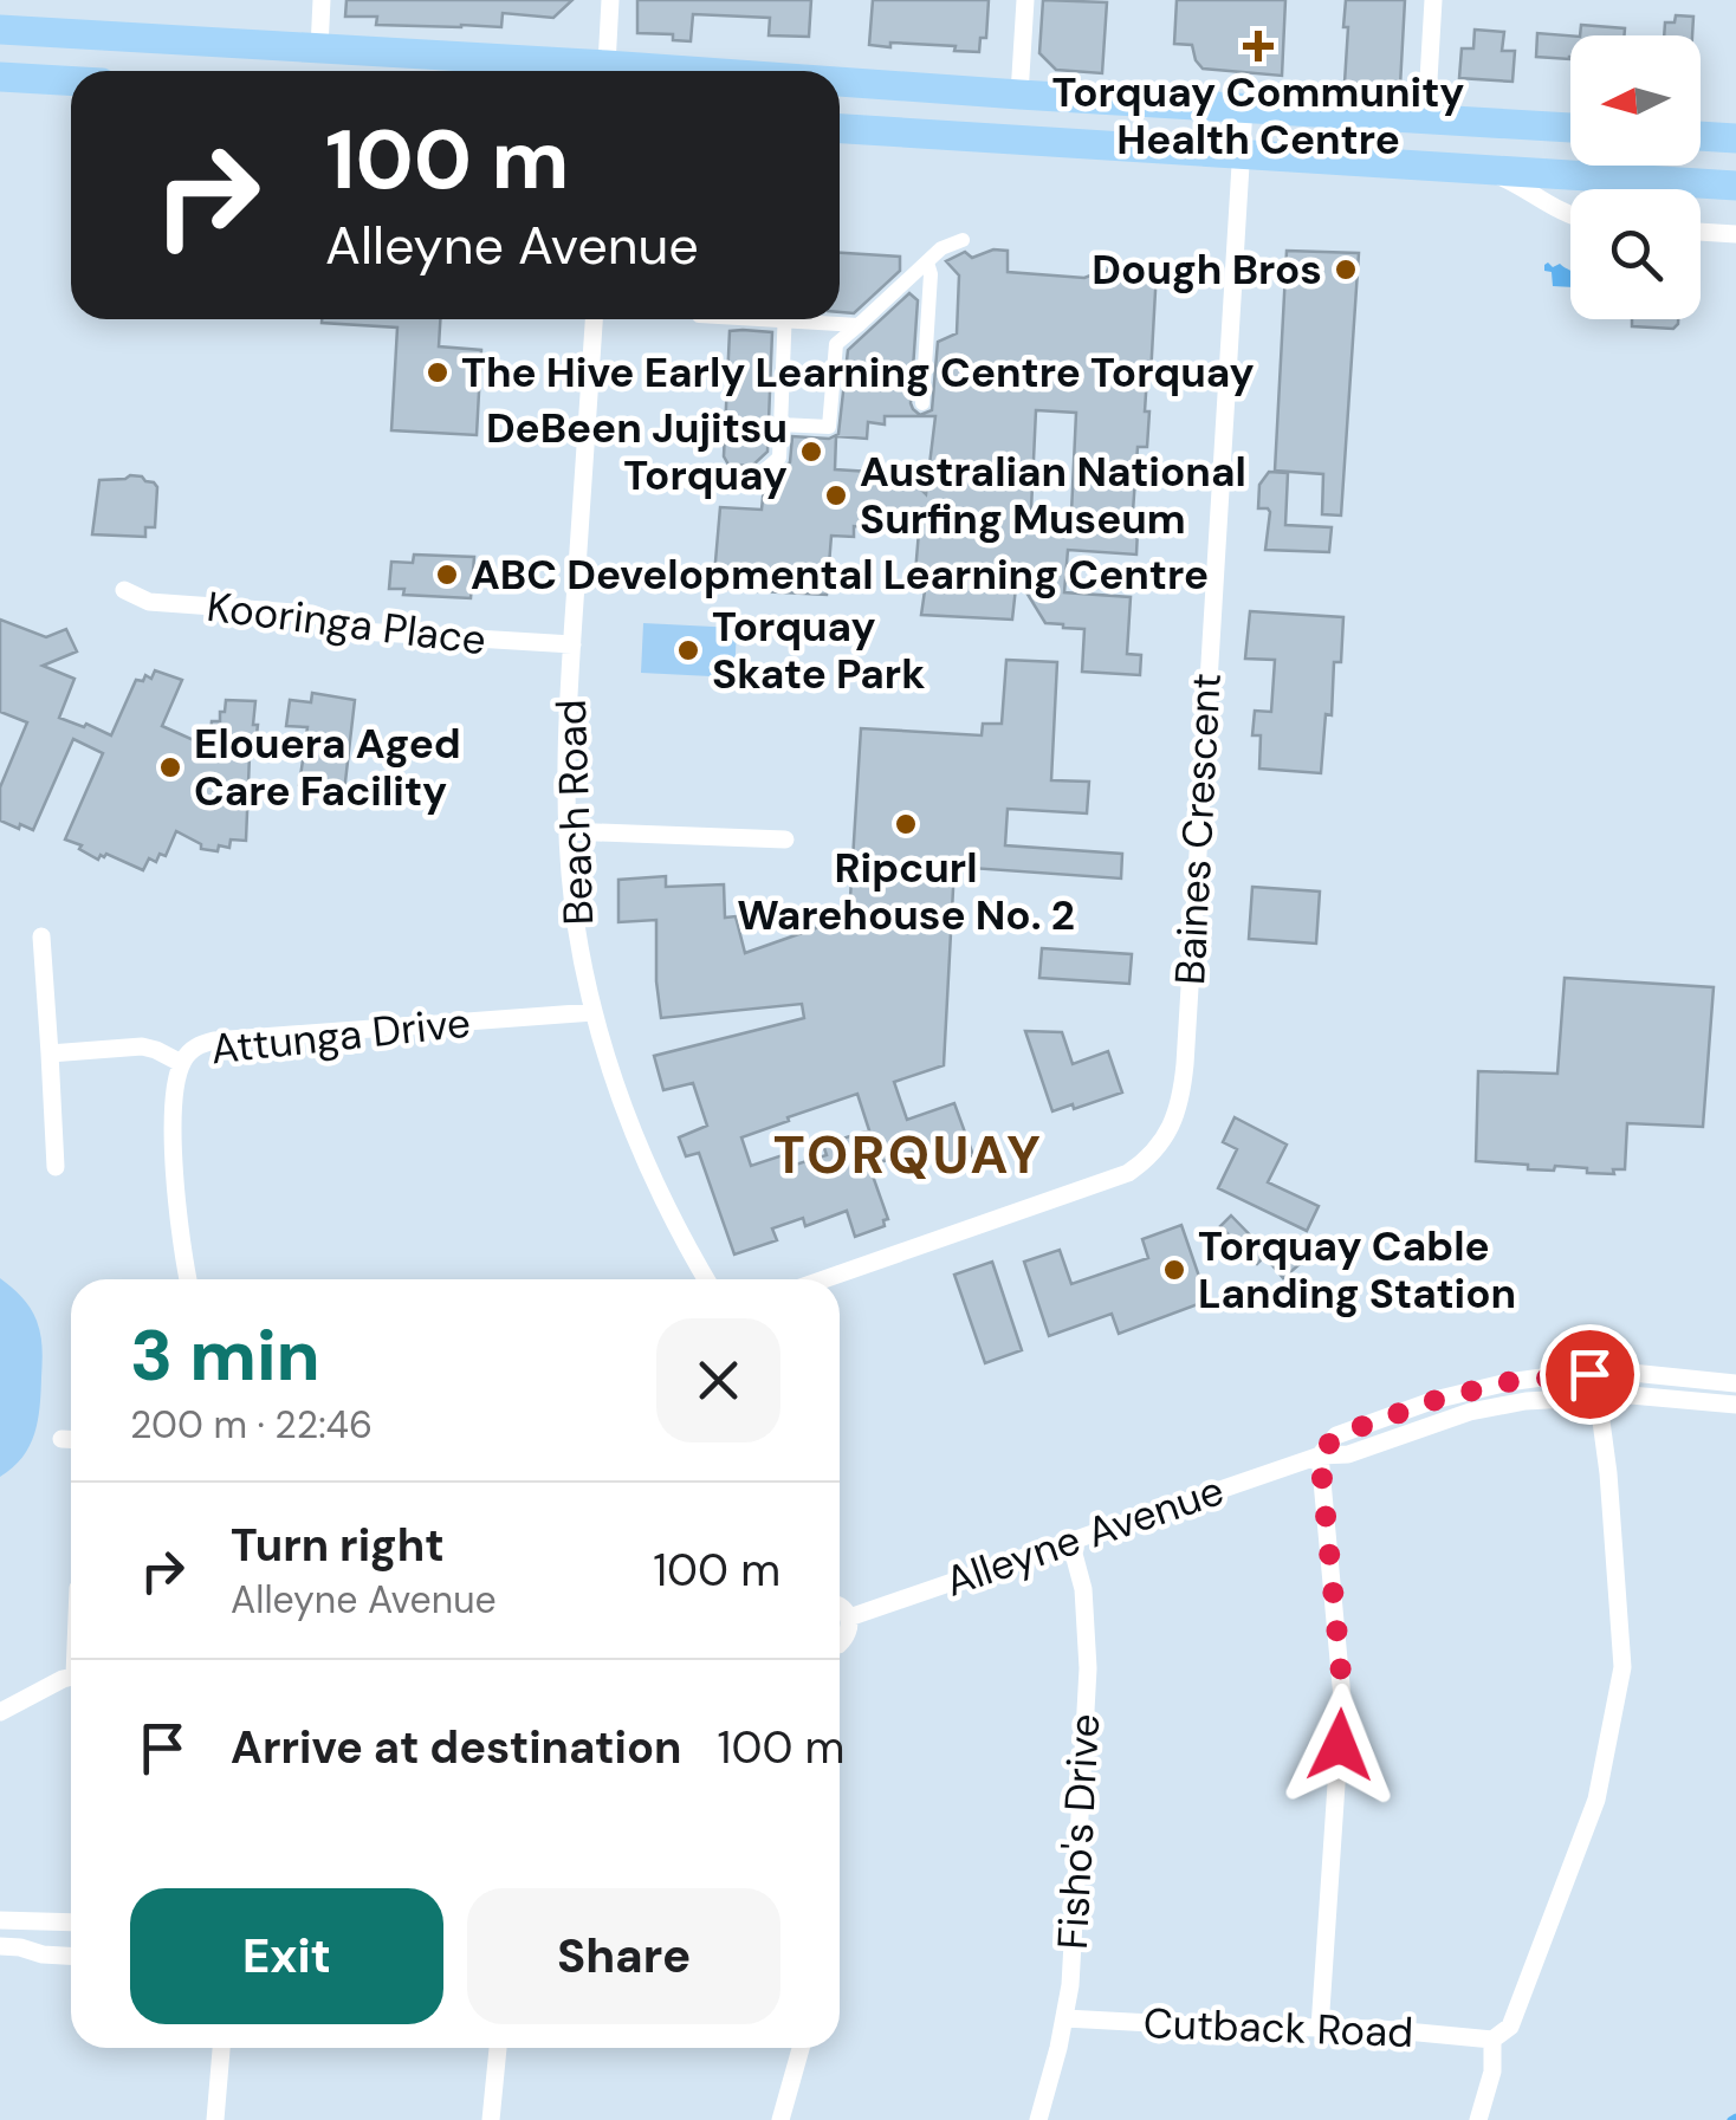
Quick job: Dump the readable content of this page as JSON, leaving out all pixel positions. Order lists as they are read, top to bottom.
{
  "streets": {
    "street": [
      "Kooringa Place",
      "Beach Road",
      "Baines Crescent",
      "Attunga Drive",
      "Alleyne Avenue",
      "Fisho's Drive",
      "Cutback Road"
    ]
  },
  "crossings": [
    ["Kooringa Place", "Beach Road"],
    ["Beach Road", "Attunga Drive"],
    ["Alleyne Avenue", "Fisho's Drive"],
    ["Fisho's Drive", "Cutback Road"]
  ],
  "districts": ["TORQUAY"],
  "places": {
    "health": ["Torquay Community Health Centre"],
    "other": [
      "Dough Bros",
      "The Hive Early Learning Centre Torquay",
      "DeBeen Jujitsu Torquay",
      "Australian National Surfing Museum",
      "ABC Developmental Learning Centre",
      "Torquay Skate Park",
      "Elouera Aged Care Facility",
      "Ripcurl Warehouse No. 2",
      "Torquay Cable Landing Station"
    ]
  },
  "north": "left",
  "page": {
    "turn": ["100 m", "Alleyne Avenue"],
    "heading": ["3 min", "200 m · 22:46"],
    "list": [
      {
        "name": "Turn right",
        "note": "Alleyne Avenue",
        "value": "100 m"
      },
      {
        "name": "Arrive at destination",
        "value": "100 m"
      }
    ],
    "buttons": ["Exit", "Share"]
  }
}
